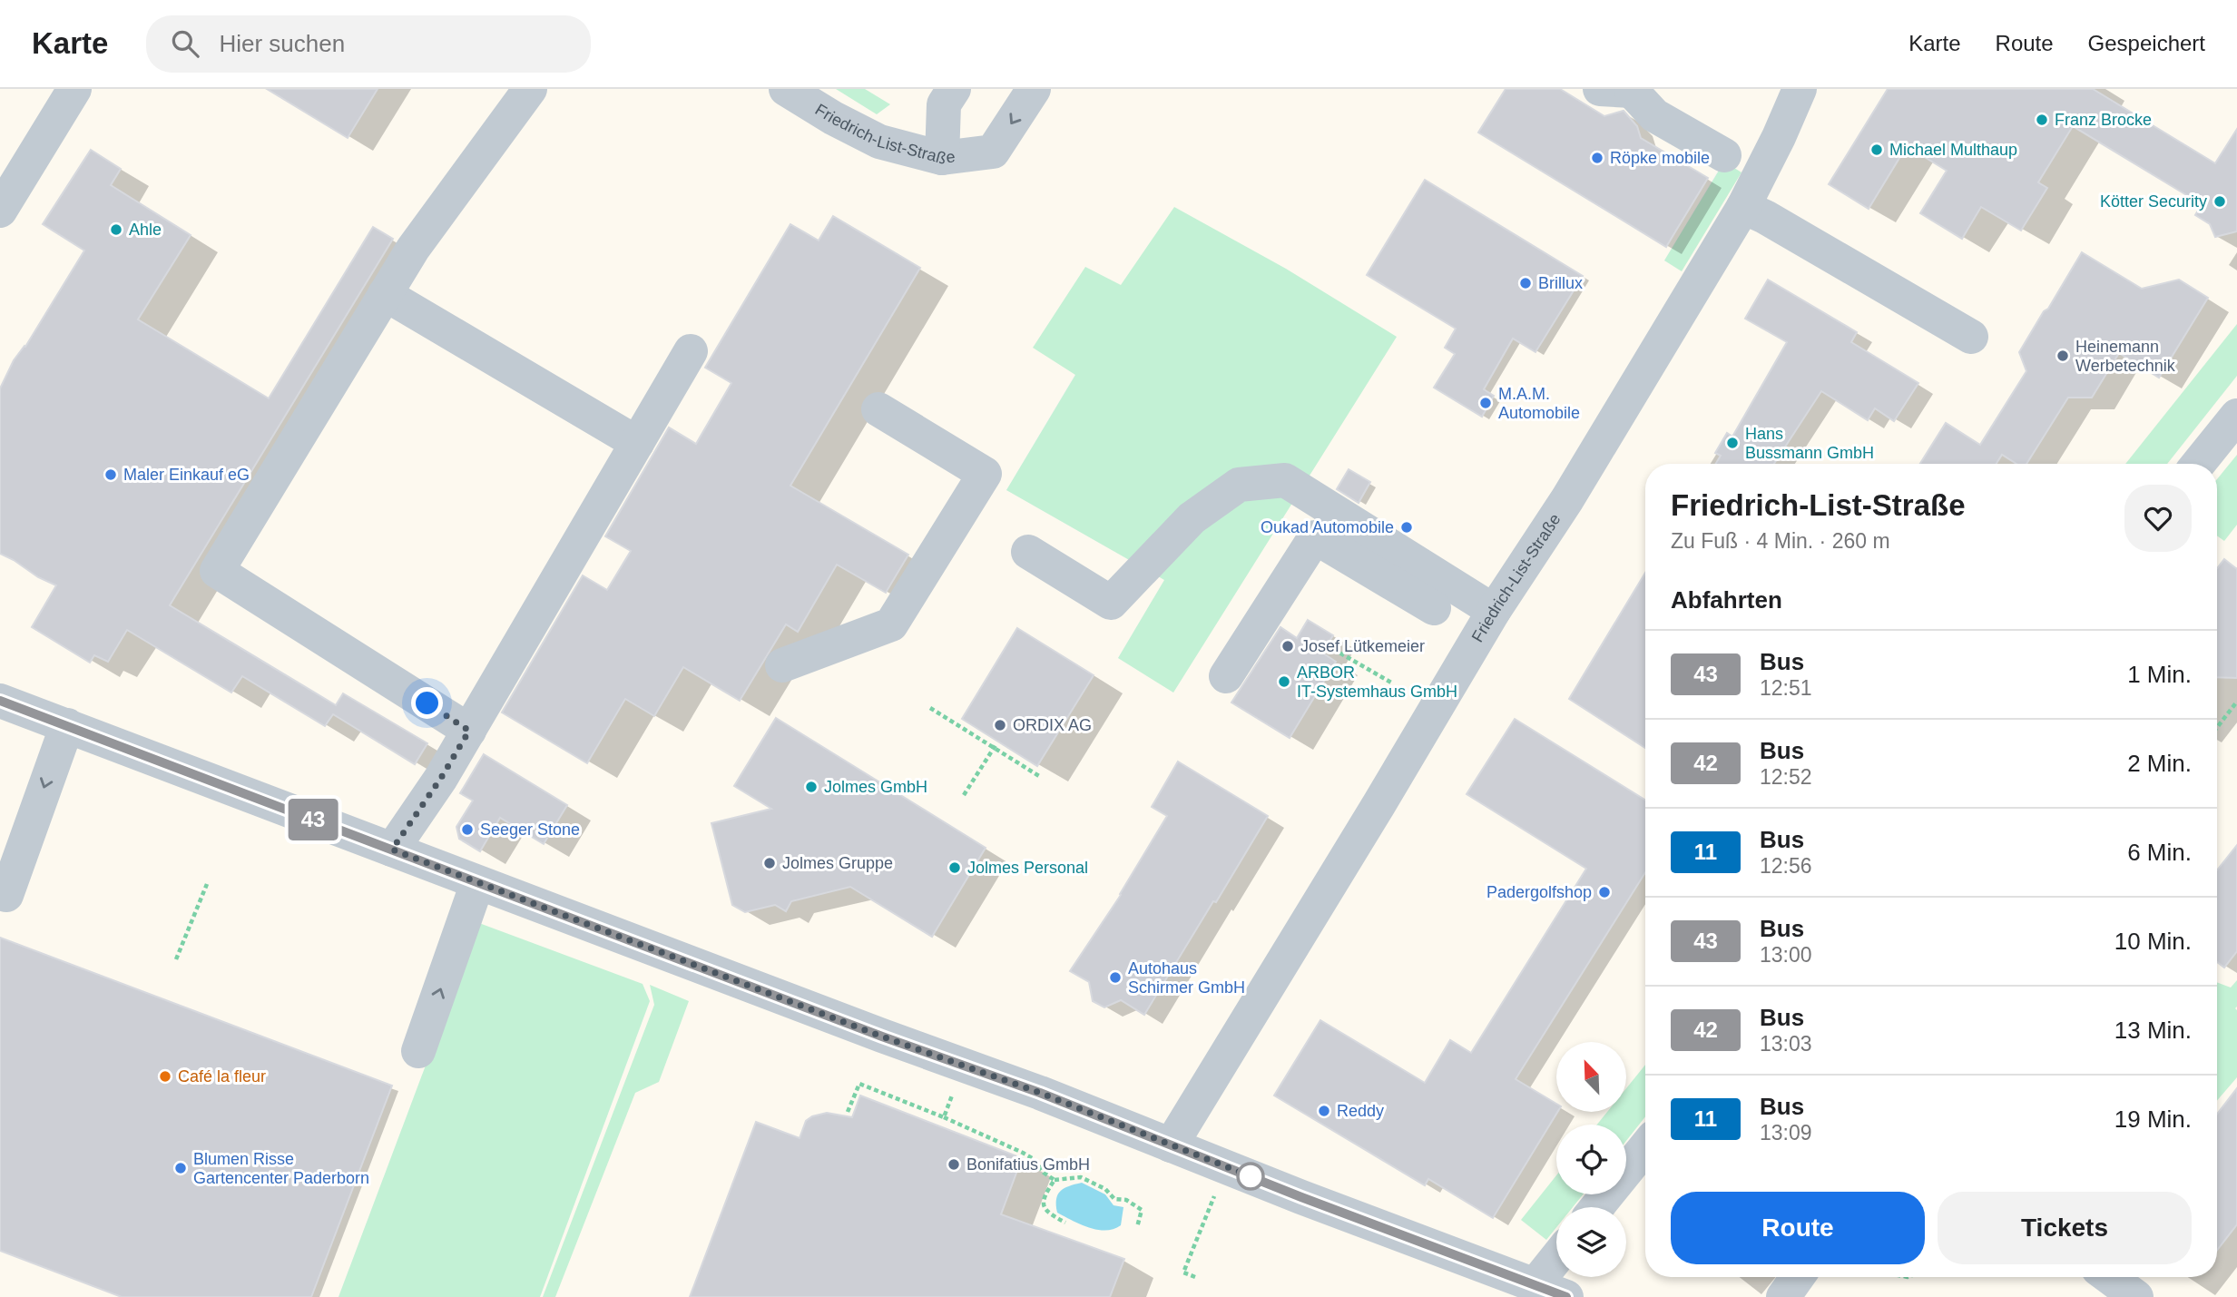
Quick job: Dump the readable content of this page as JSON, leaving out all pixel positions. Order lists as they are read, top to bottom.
{
  "streets": {
    "street": ["Friedrich-List-Straße"]
  },
  "places": [
    "Franz Brocke",
    "Michael Multhaup",
    "Röpke mobile",
    "Kötter Security",
    "Ahle",
    "Brillux",
    "Heinemann Werbetechnik",
    "M.A.M. Automobile",
    "Hans Bussmann GmbH",
    "Maler Einkauf eG",
    "Oukad Automobile",
    "Josef Lütkemeier",
    "ARBOR IT-Systemhaus GmbH",
    "ORDIX AG",
    "Jolmes GmbH",
    "Seeger Stone",
    "Jolmes Gruppe",
    "Jolmes Personal",
    "Padergolfshop",
    "Autohaus Schirmer GmbH",
    "Café la fleur",
    "Reddy",
    "Bonifatius GmbH",
    "Blumen Risse Gartencenter Paderborn"
  ],
  "lines": ["bus line 43"],
  "north": "top left",
  "page": {
    "header": "Karte",
    "search": "Hier suchen",
    "nav": ["Karte", "Route", "Gespeichert"],
    "on_map": "43",
    "heading": [
      ["Friedrich-List-Straße", "Zu Fuß · 4 Min. · 260 m"],
      "Abfahrten"
    ],
    "list": [
      {
        "mark": "43",
        "name": "Bus",
        "note": "12:51",
        "value": "1 Min."
      },
      {
        "mark": "42",
        "name": "Bus",
        "note": "12:52",
        "value": "2 Min."
      },
      {
        "mark": "11",
        "name": "Bus",
        "note": "12:56",
        "value": "6 Min."
      },
      {
        "mark": "43",
        "name": "Bus",
        "note": "13:00",
        "value": "10 Min."
      },
      {
        "mark": "42",
        "name": "Bus",
        "note": "13:03",
        "value": "13 Min."
      },
      {
        "mark": "11",
        "name": "Bus",
        "note": "13:09",
        "value": "19 Min."
      }
    ],
    "buttons": ["Route", "Tickets"]
  }
}
